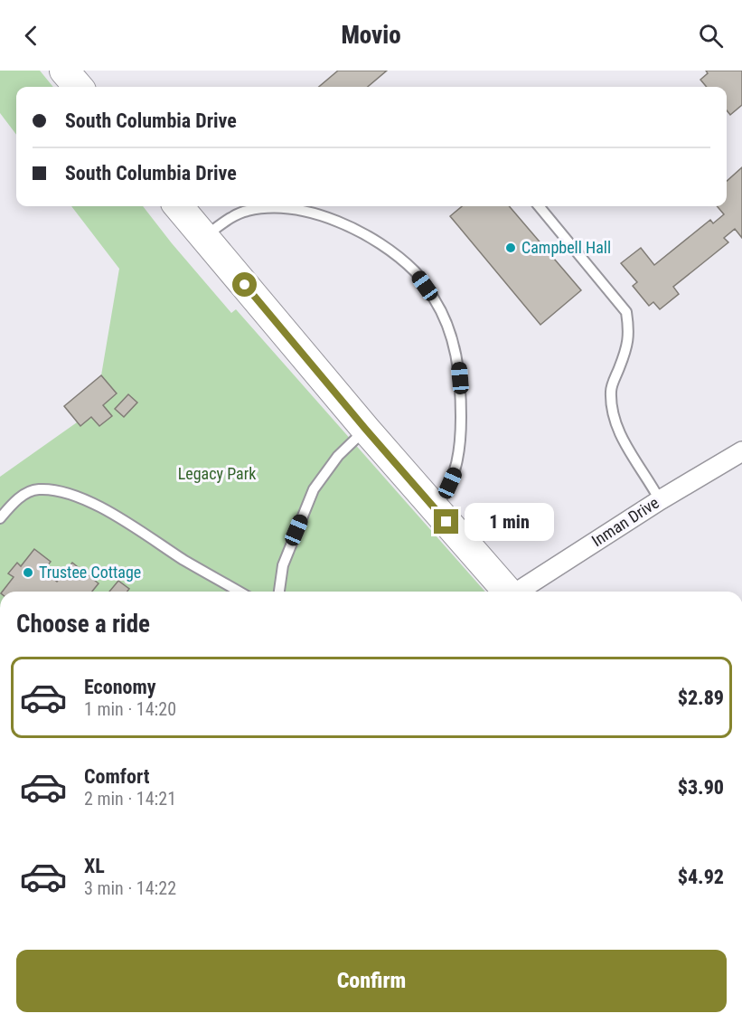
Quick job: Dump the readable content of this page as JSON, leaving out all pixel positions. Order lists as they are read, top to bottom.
{
  "streets": {
    "street": ["Inman Drive"]
  },
  "parks": ["Legacy Park"],
  "places": ["Campbell Hall", "Trustee Cottage"],
  "page": {
    "header": "Movio",
    "banner": ["South Columbia Drive", "South Columbia Drive"],
    "bubble": "1 min",
    "heading": "Choose a ride",
    "list": [
      {
        "name": "Economy",
        "note": "1 min · 14:20",
        "value": "$2.89"
      },
      {
        "name": "Comfort",
        "note": "2 min · 14:21",
        "value": "$3.90"
      },
      {
        "name": "XL",
        "note": "3 min · 14:22",
        "value": "$4.92"
      }
    ],
    "buttons": "Confirm"
  }
}
